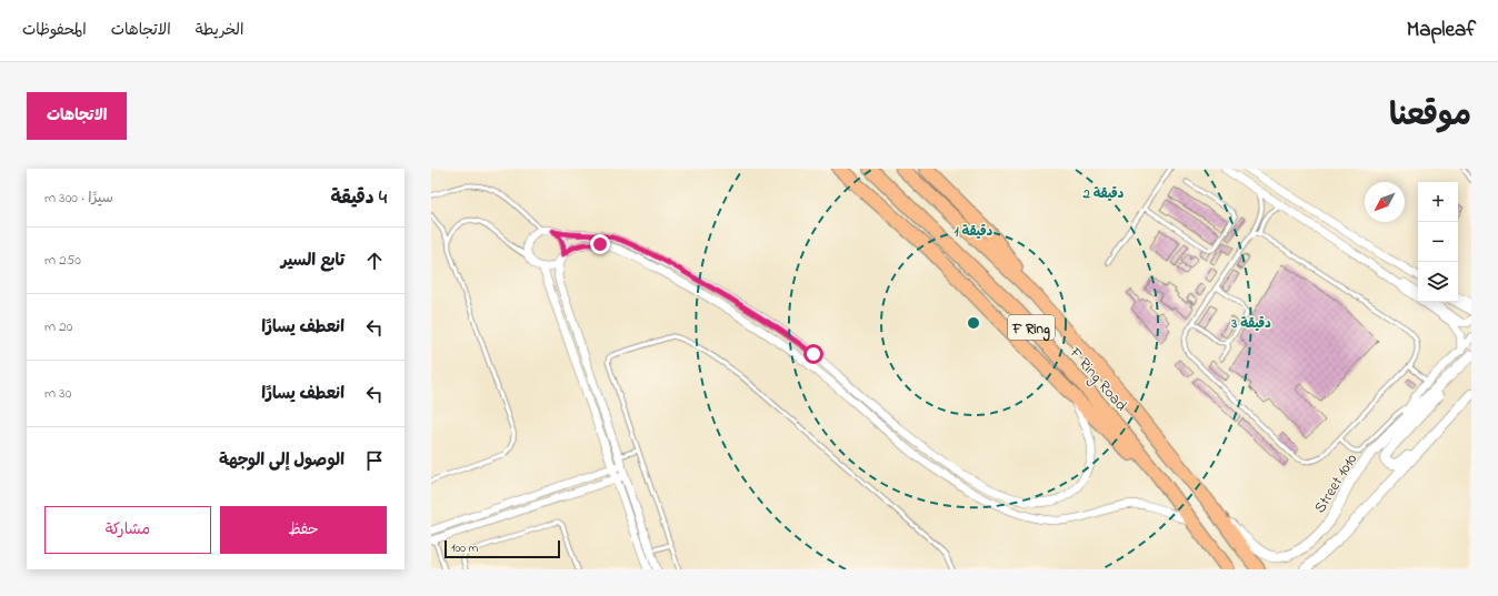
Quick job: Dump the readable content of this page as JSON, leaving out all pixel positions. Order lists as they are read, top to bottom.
{
  "streets": {
    "highway": ["F Ring", "F Ring Road"],
    "street": ["Street 1010"]
  },
  "crossings": [
    ["F Ring Road", "Street 1010"]
  ],
  "scale_bar": "100 m",
  "north": "bottom left",
  "page": {
    "header": "Mapleaf",
    "nav": ["الخريطة", "الاتجاهات", "المحفوظات"],
    "title": "موقعنا",
    "buttons": [
      "الاتجاهات",
      ["حفظ", "مشاركة"]
    ],
    "heading": ["4 دقيقة", "سيرًا · 300 m"],
    "map_buttons": ["+", "−"],
    "list": [
      ["تابع السير", "250 m"],
      ["انعطف يسارًا", "20 m"],
      ["انعطف يسارًا", "30 m"],
      "الوصول إلى الوجهة"
    ],
    "scale": "100 m"
  },
  "rings": ["2 دقيقة", "1 دقيقة", "3 دقيقة"]
}
